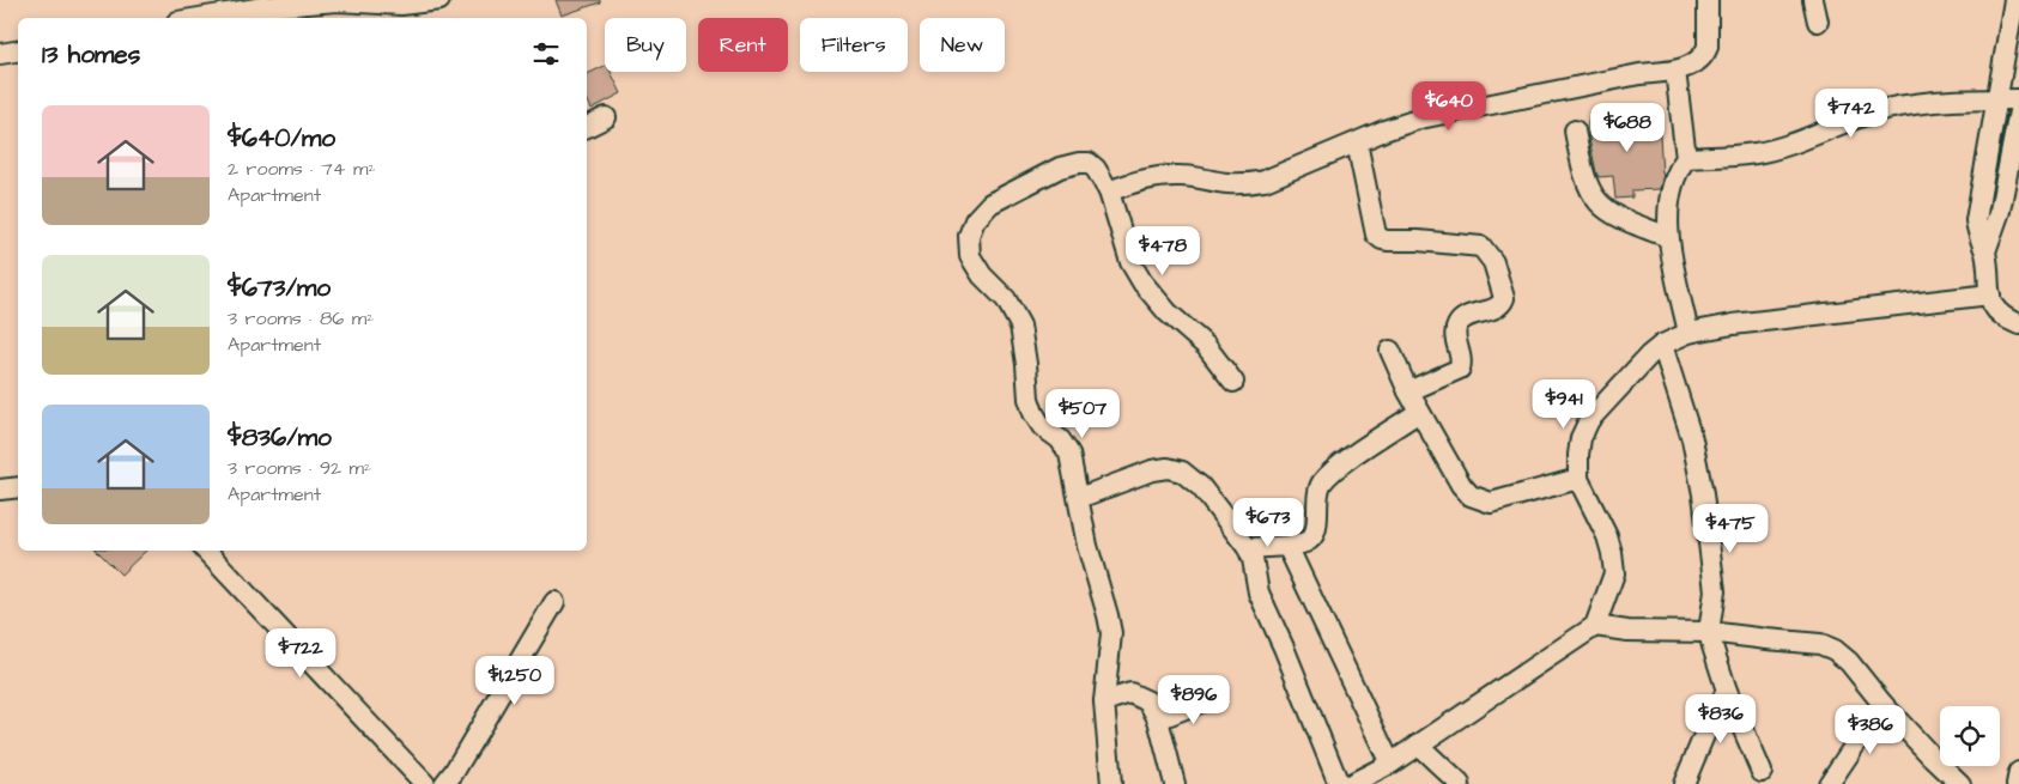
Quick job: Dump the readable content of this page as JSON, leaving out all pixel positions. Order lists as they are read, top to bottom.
{
  "page": {
    "chip": [
      "Buy",
      "Rent",
      "Filters",
      "New"
    ],
    "heading": "13 homes",
    "price": [
      "$640",
      "$742",
      "$688",
      "$478",
      "$941",
      "$507",
      "$673",
      "$475",
      "$722",
      "$1,250",
      "$896",
      "$836",
      "$386"
    ],
    "list": [
      {
        "name": "$640/mo",
        "note": "2 rooms · 74 m² · Apartment"
      },
      {
        "name": "$673/mo",
        "note": "3 rooms · 86 m² · Apartment"
      },
      {
        "name": "$836/mo",
        "note": "3 rooms · 92 m² · Apartment"
      }
    ]
  }
}
